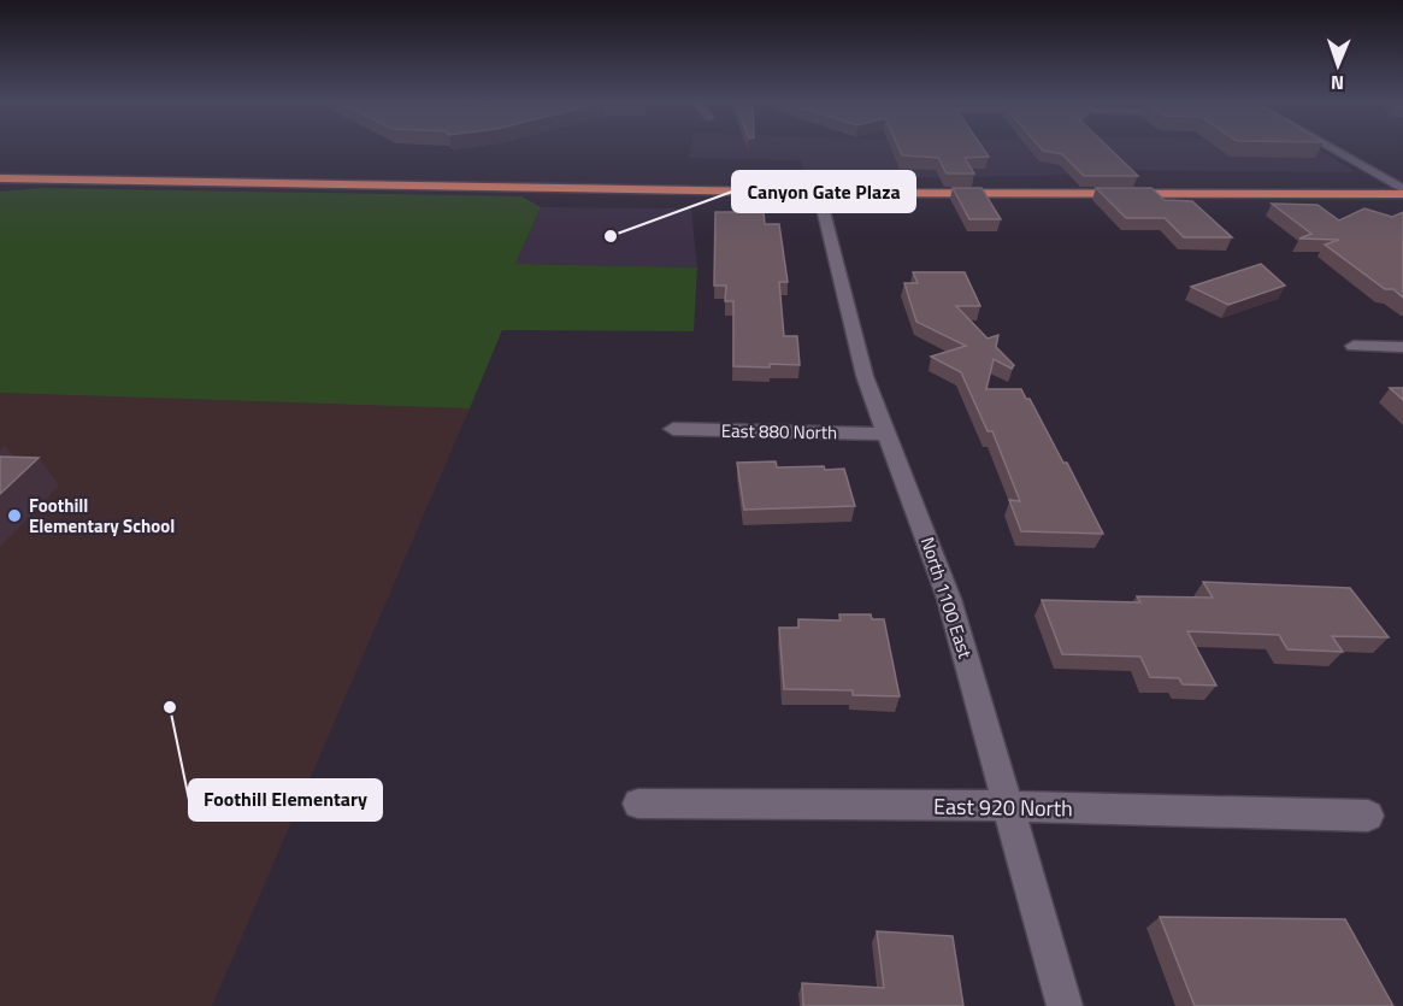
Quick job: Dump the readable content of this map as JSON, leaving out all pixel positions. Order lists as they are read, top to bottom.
{
  "streets": {
    "street": ["East 880 North", "North 1100 East", "East 920 North"]
  },
  "crossings": [
    ["East 880 North", "North 1100 East"],
    ["North 1100 East", "East 920 North"]
  ],
  "places": ["Canyon Gate Plaza", "Foothill Elementary School", "Foothill Elementary"],
  "north": "bottom"
}
